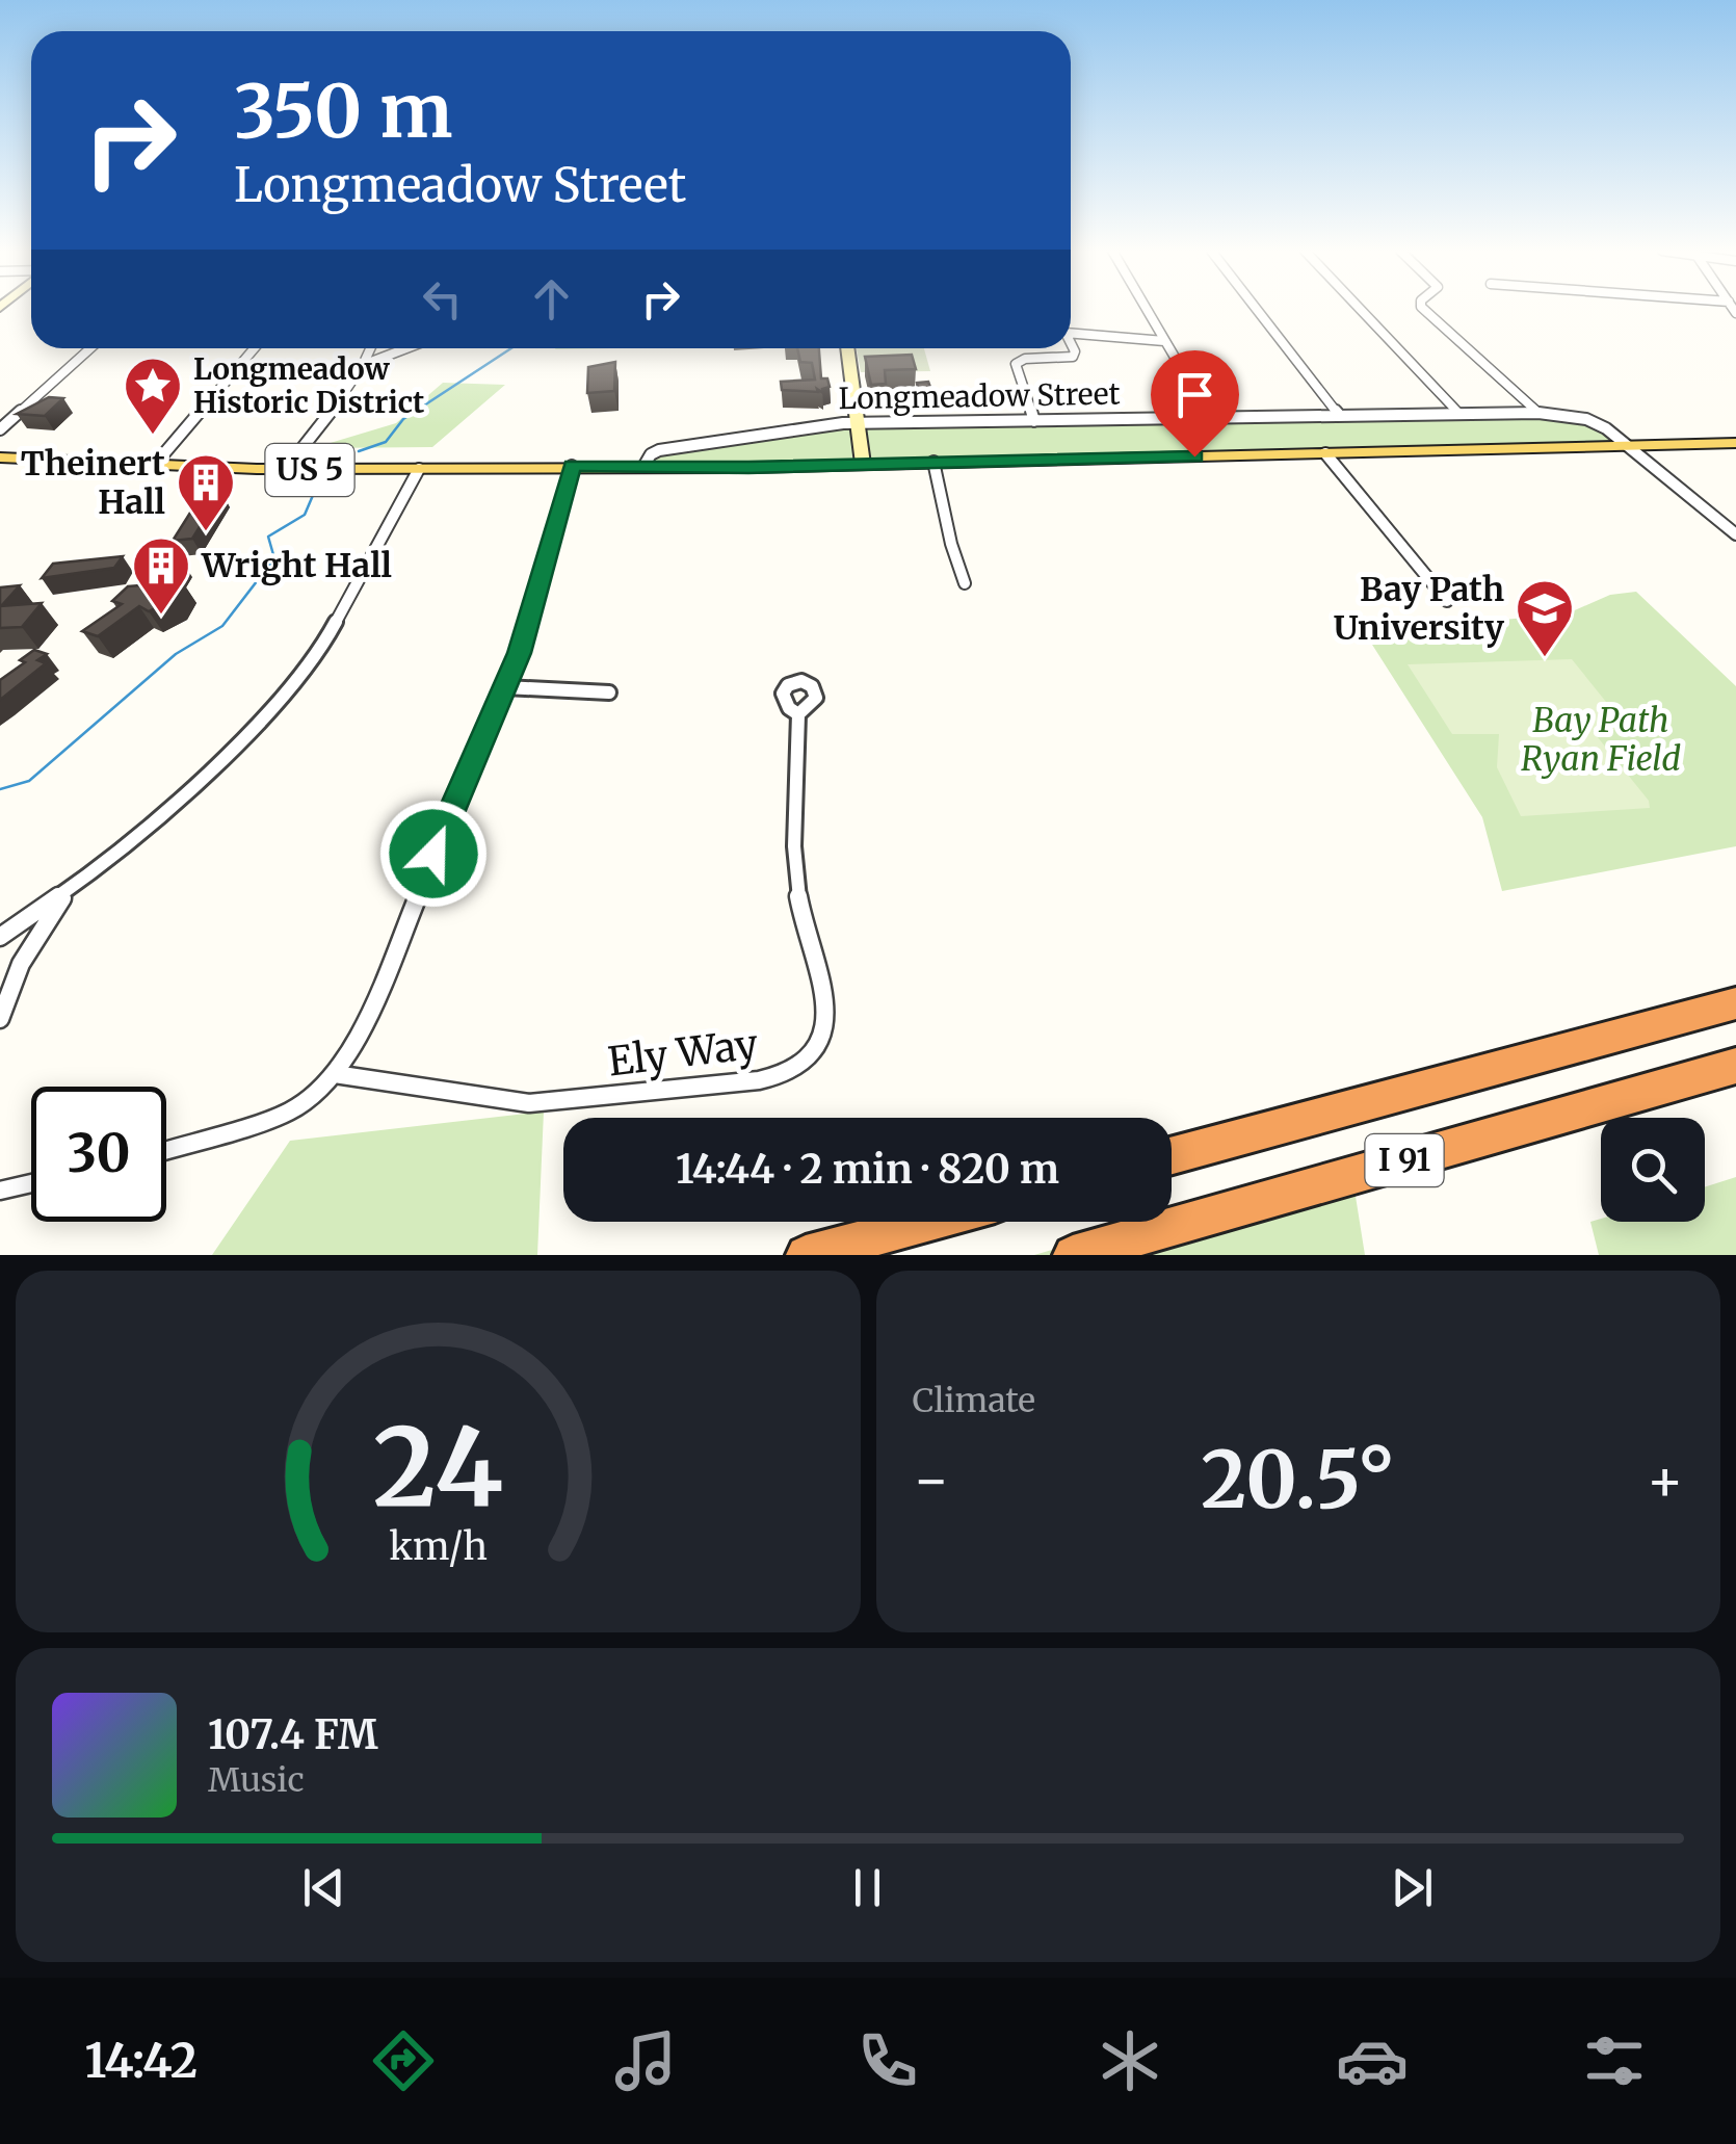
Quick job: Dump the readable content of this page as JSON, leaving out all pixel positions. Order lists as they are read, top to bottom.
{
  "streets": {
    "highway": ["I 91"],
    "main road": ["Longmeadow Street", "US 5"],
    "street": ["Ely Way"]
  },
  "parks": ["Bay Path Ryan Field"],
  "places": {
    "place": ["Longmeadow Historic District"],
    "building": ["Theinert Hall", "Wright Hall"],
    "school or university": ["Bay Path University"]
  },
  "page": {
    "turn": ["350 m", "Longmeadow Street"],
    "limit": "30",
    "trip": "14:44 · 2 min · 820 m",
    "tile": "Climate",
    "heat": ["−", "20.5°", "+"],
    "song": ["107.4 FM", "Music"],
    "tabs": "14:42",
    "gauge": ["24", "km/h"]
  }
}
